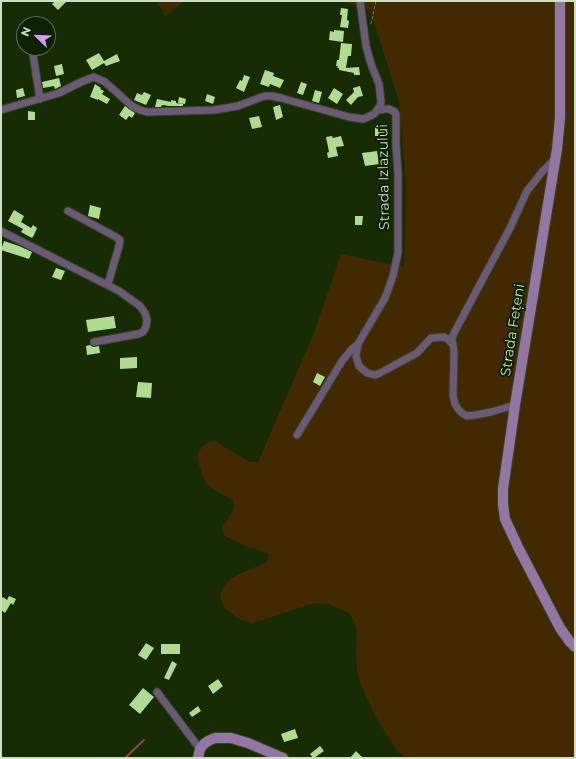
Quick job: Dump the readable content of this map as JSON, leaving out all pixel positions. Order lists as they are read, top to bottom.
{
  "streets": {
    "street": ["Strada Izlazului", "Strada Fețeni"]
  },
  "north": "top left"
}
